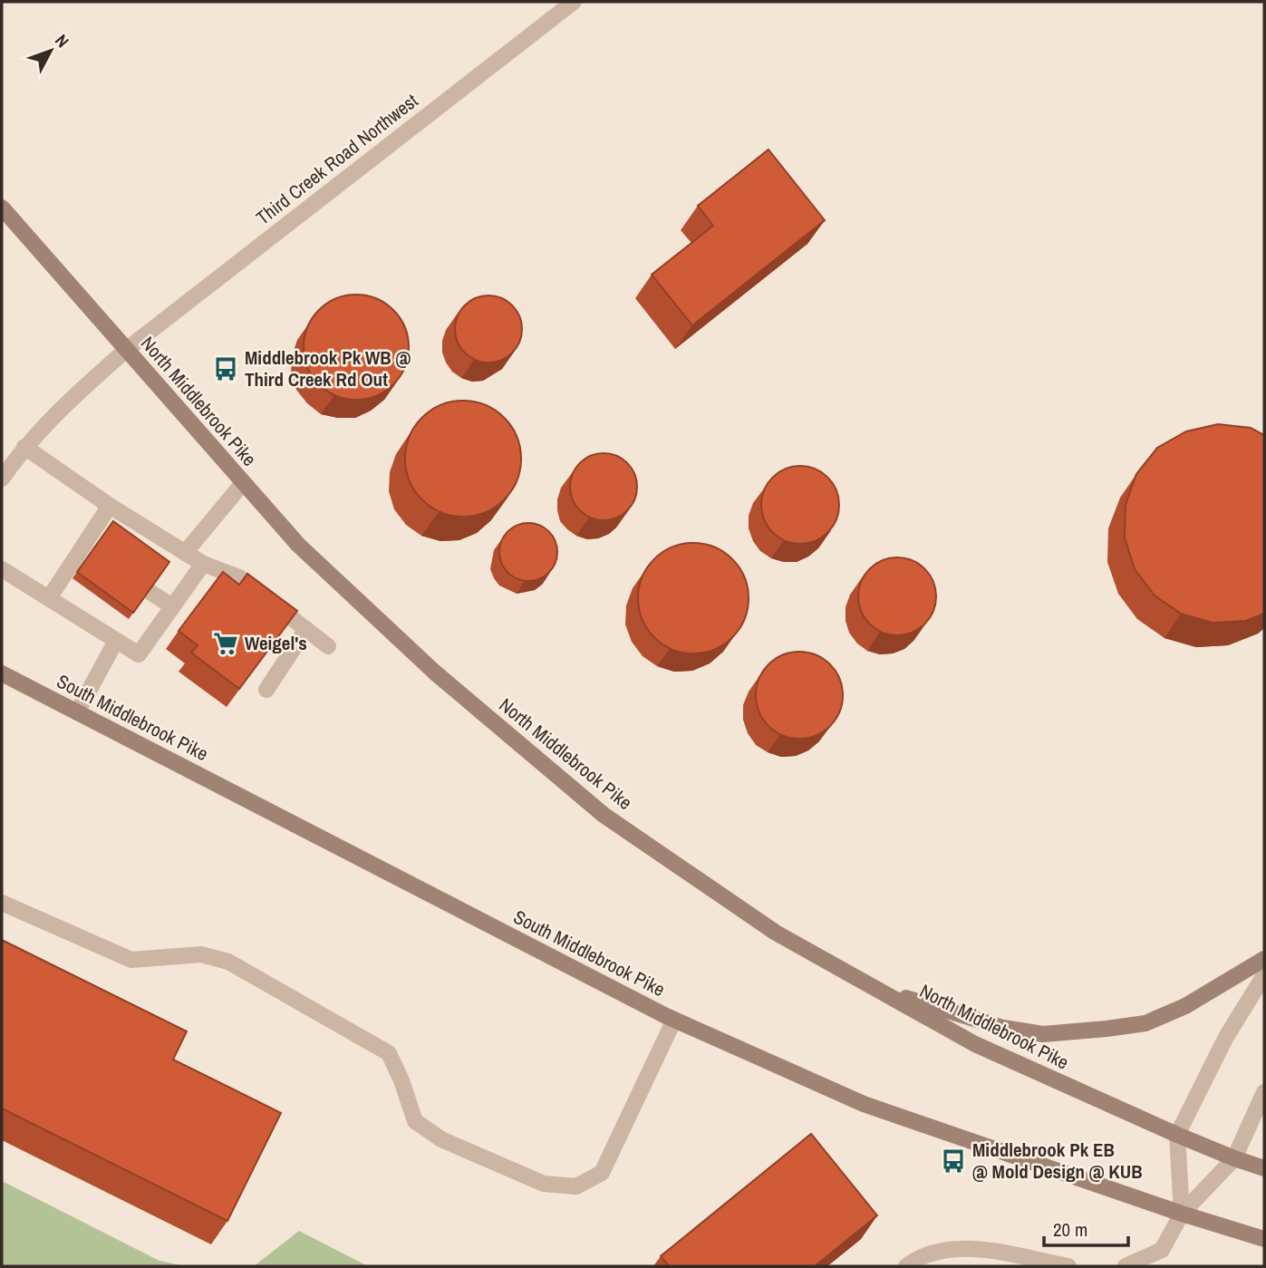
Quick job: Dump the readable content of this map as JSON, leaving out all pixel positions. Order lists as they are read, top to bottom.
{
  "streets": {
    "main road": ["North Middlebrook Pike", "South Middlebrook Pike"],
    "street": ["Third Creek Road Northwest"]
  },
  "crossings": [
    ["Third Creek Road Northwest", "North Middlebrook Pike"]
  ],
  "places": {
    "bus stop": ["Middlebrook Pk WB @ Third Creek Rd Out", "Middlebrook Pk EB @ Mold Design @ KUB"],
    "supermarket": ["Weigel's"]
  },
  "scale_bar": "20 m",
  "north": "top right"
}
